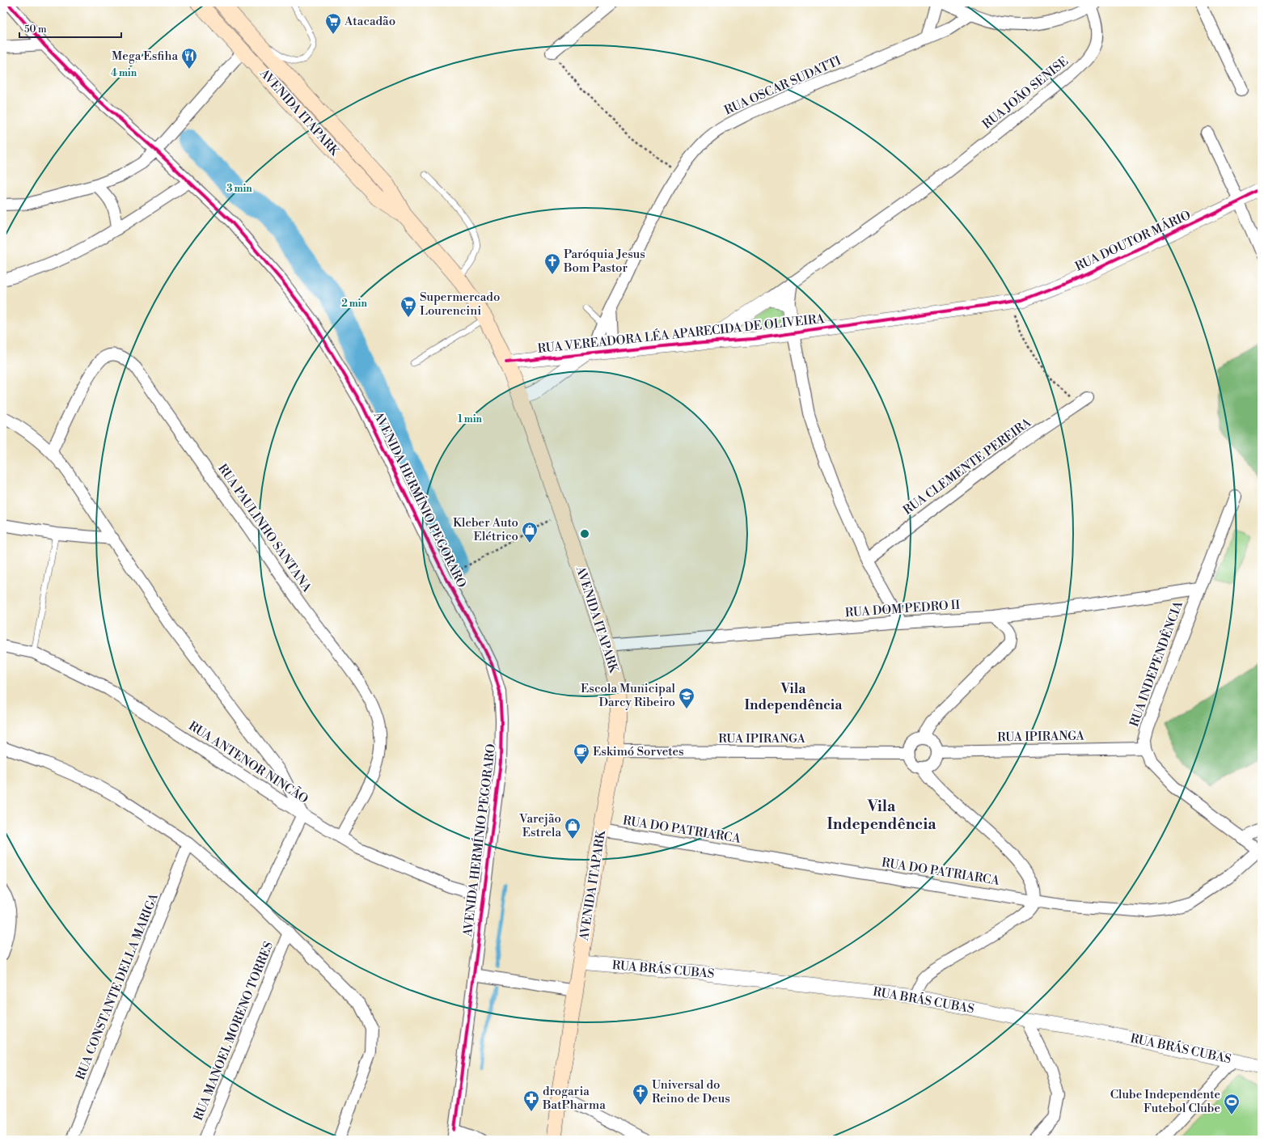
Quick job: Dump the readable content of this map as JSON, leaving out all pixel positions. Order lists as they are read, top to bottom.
{
  "streets": {
    "main road": ["AVENIDA ITAPARK"],
    "street": [
      "RUA OSCAR SUDATTI",
      "RUA JOÃO SENISE",
      "RUA DOUTOR MÁRIO",
      "RUA VEREADORA LÉA APARECIDA DE OLIVEIRA",
      "RUA CLEMENTE PEREIRA",
      "AVENIDA HERMÍNIO PEGORARO",
      "RUA PAULINHO SANTANA",
      "RUA DOM PEDRO II",
      "RUA INDEPENDÊNCIA",
      "RUA IPIRANGA",
      "RUA ANTENOR NINCÃO",
      "RUA DO PATRIARCA",
      "RUA BRÁS CUBAS",
      "RUA CONSTANTE DELLA MARIGA",
      "RUA MANOEL MORENO TORRES"
    ]
  },
  "crossings": [
    ["RUA OSCAR SUDATTI", "RUA VEREADORA LÉA APARECIDA DE OLIVEIRA"],
    ["AVENIDA ITAPARK", "RUA VEREADORA LÉA APARECIDA DE OLIVEIRA"],
    ["AVENIDA ITAPARK", "RUA DOM PEDRO II"],
    ["AVENIDA ITAPARK", "RUA IPIRANGA"],
    ["AVENIDA ITAPARK", "RUA DO PATRIARCA"],
    ["AVENIDA ITAPARK", "RUA BRÁS CUBAS"],
    ["RUA DOUTOR MÁRIO", "RUA VEREADORA LÉA APARECIDA DE OLIVEIRA"],
    ["AVENIDA HERMÍNIO PEGORARO", "RUA ANTENOR NINCÃO"],
    ["RUA PAULINHO SANTANA", "RUA ANTENOR NINCÃO"],
    ["RUA DOM PEDRO II", "RUA INDEPENDÊNCIA"],
    ["RUA INDEPENDÊNCIA", "RUA IPIRANGA"]
  ],
  "districts": ["Vila Independência", "Vila Independência"],
  "places": {
    "supermarket": ["Atacadão", "Supermercado Lourencini"],
    "restaurant": ["Mega Esfiha"],
    "church": ["Paróquia Jesus Bom Pastor", "Universal do Reino de Deus"],
    "shop": ["Kleber Auto Elétrico", "Varejão Estrela"],
    "school or university": ["Escola Municipal Darcy Ribeiro"],
    "cafe": ["Eskimó Sorvetes"],
    "pharmacy": ["drogaria BatPharma"],
    "sports": ["Clube Independente Futebol Clube"]
  },
  "scale_bar": "50 m",
  "rings": [
    "4 min",
    "3 min",
    "2 min",
    "1 min"
  ]
}
